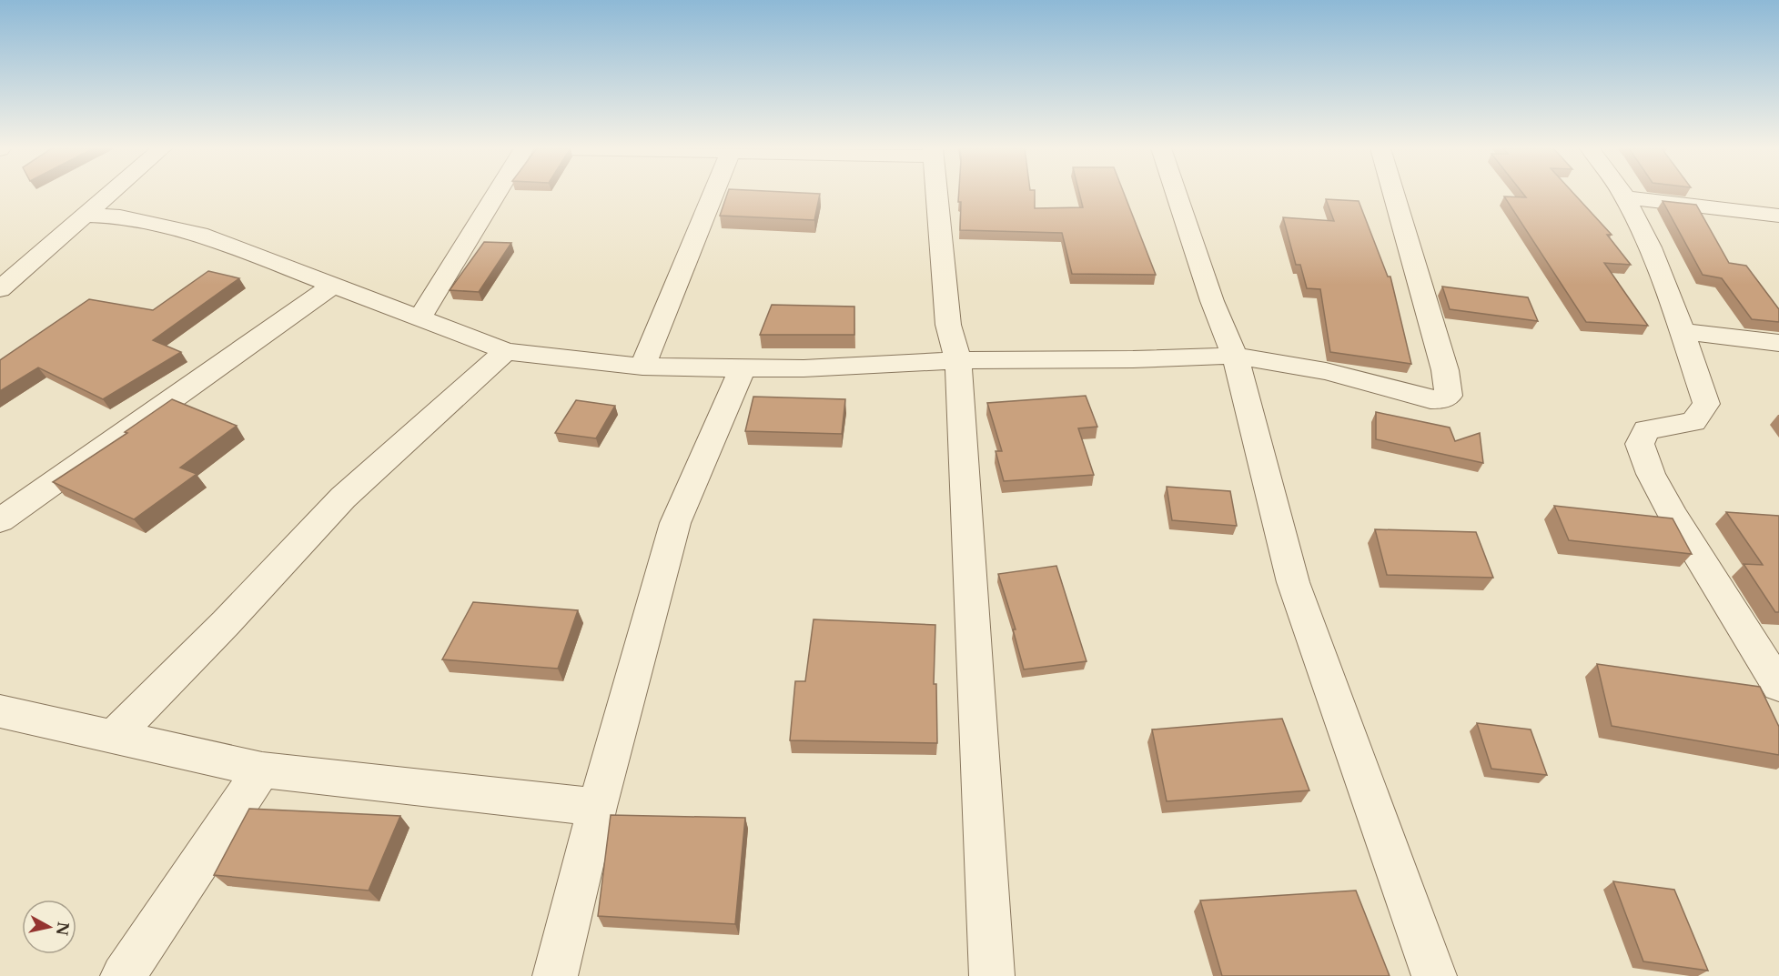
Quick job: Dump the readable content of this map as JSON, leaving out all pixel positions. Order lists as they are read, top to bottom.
{
  "north": "right"
}
